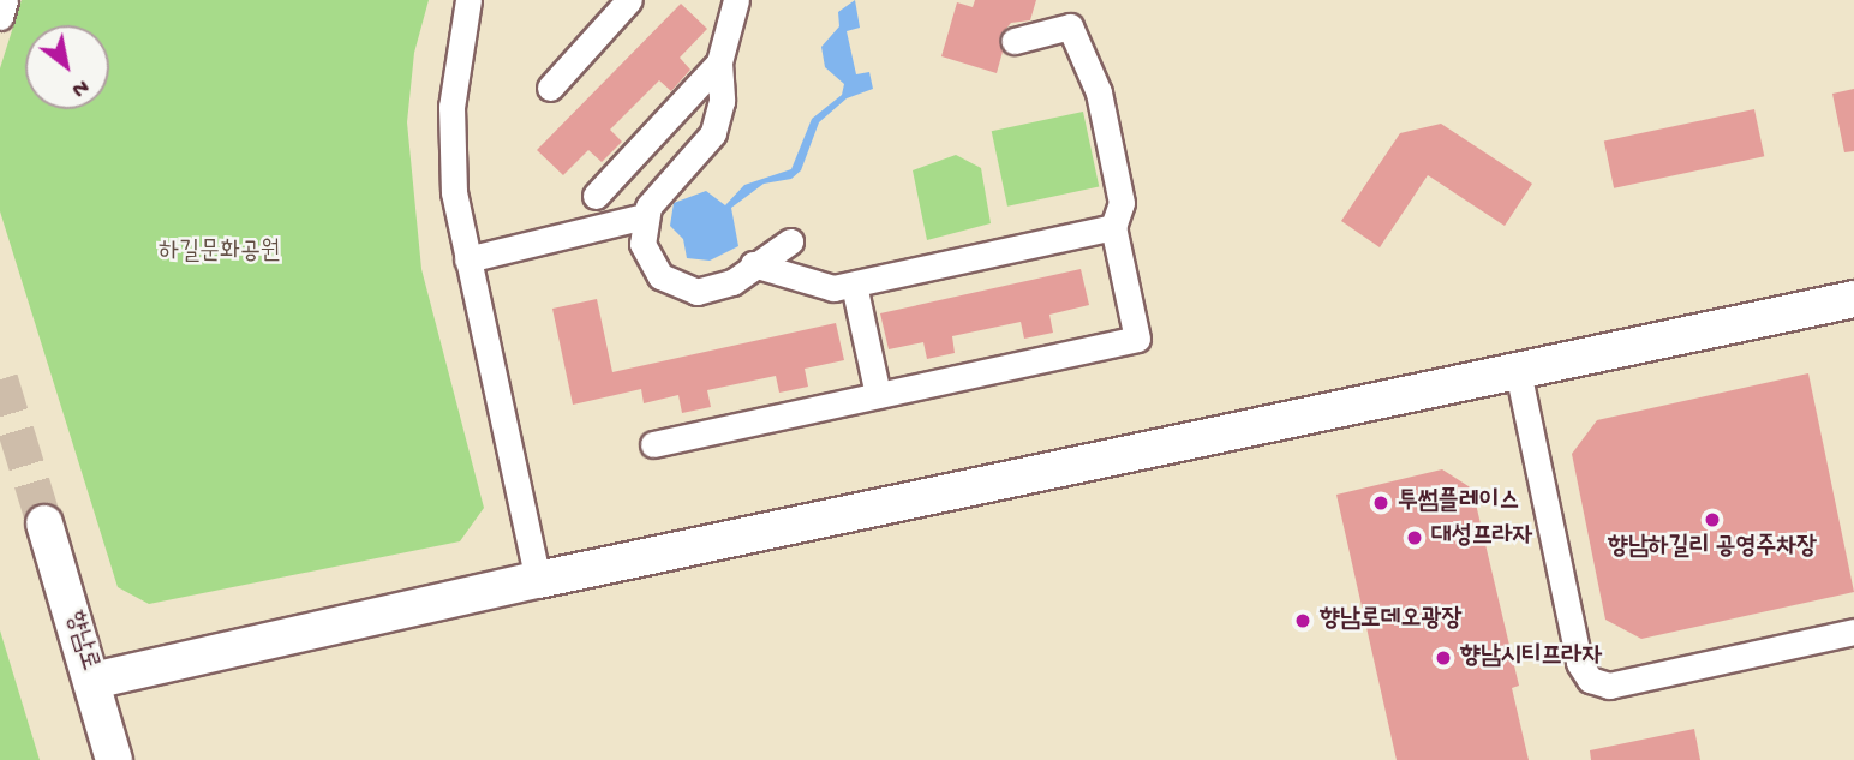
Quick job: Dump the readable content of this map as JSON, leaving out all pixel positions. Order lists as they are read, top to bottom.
{
  "streets": {
    "street": ["향남로"]
  },
  "parks": ["하길문화공원"],
  "places": [
    "투썸플레이스",
    "향남하길리 공영주차장",
    "대성프라자",
    "향남로데오광장",
    "향남시티프라자"
  ],
  "north": "bottom right"
}
